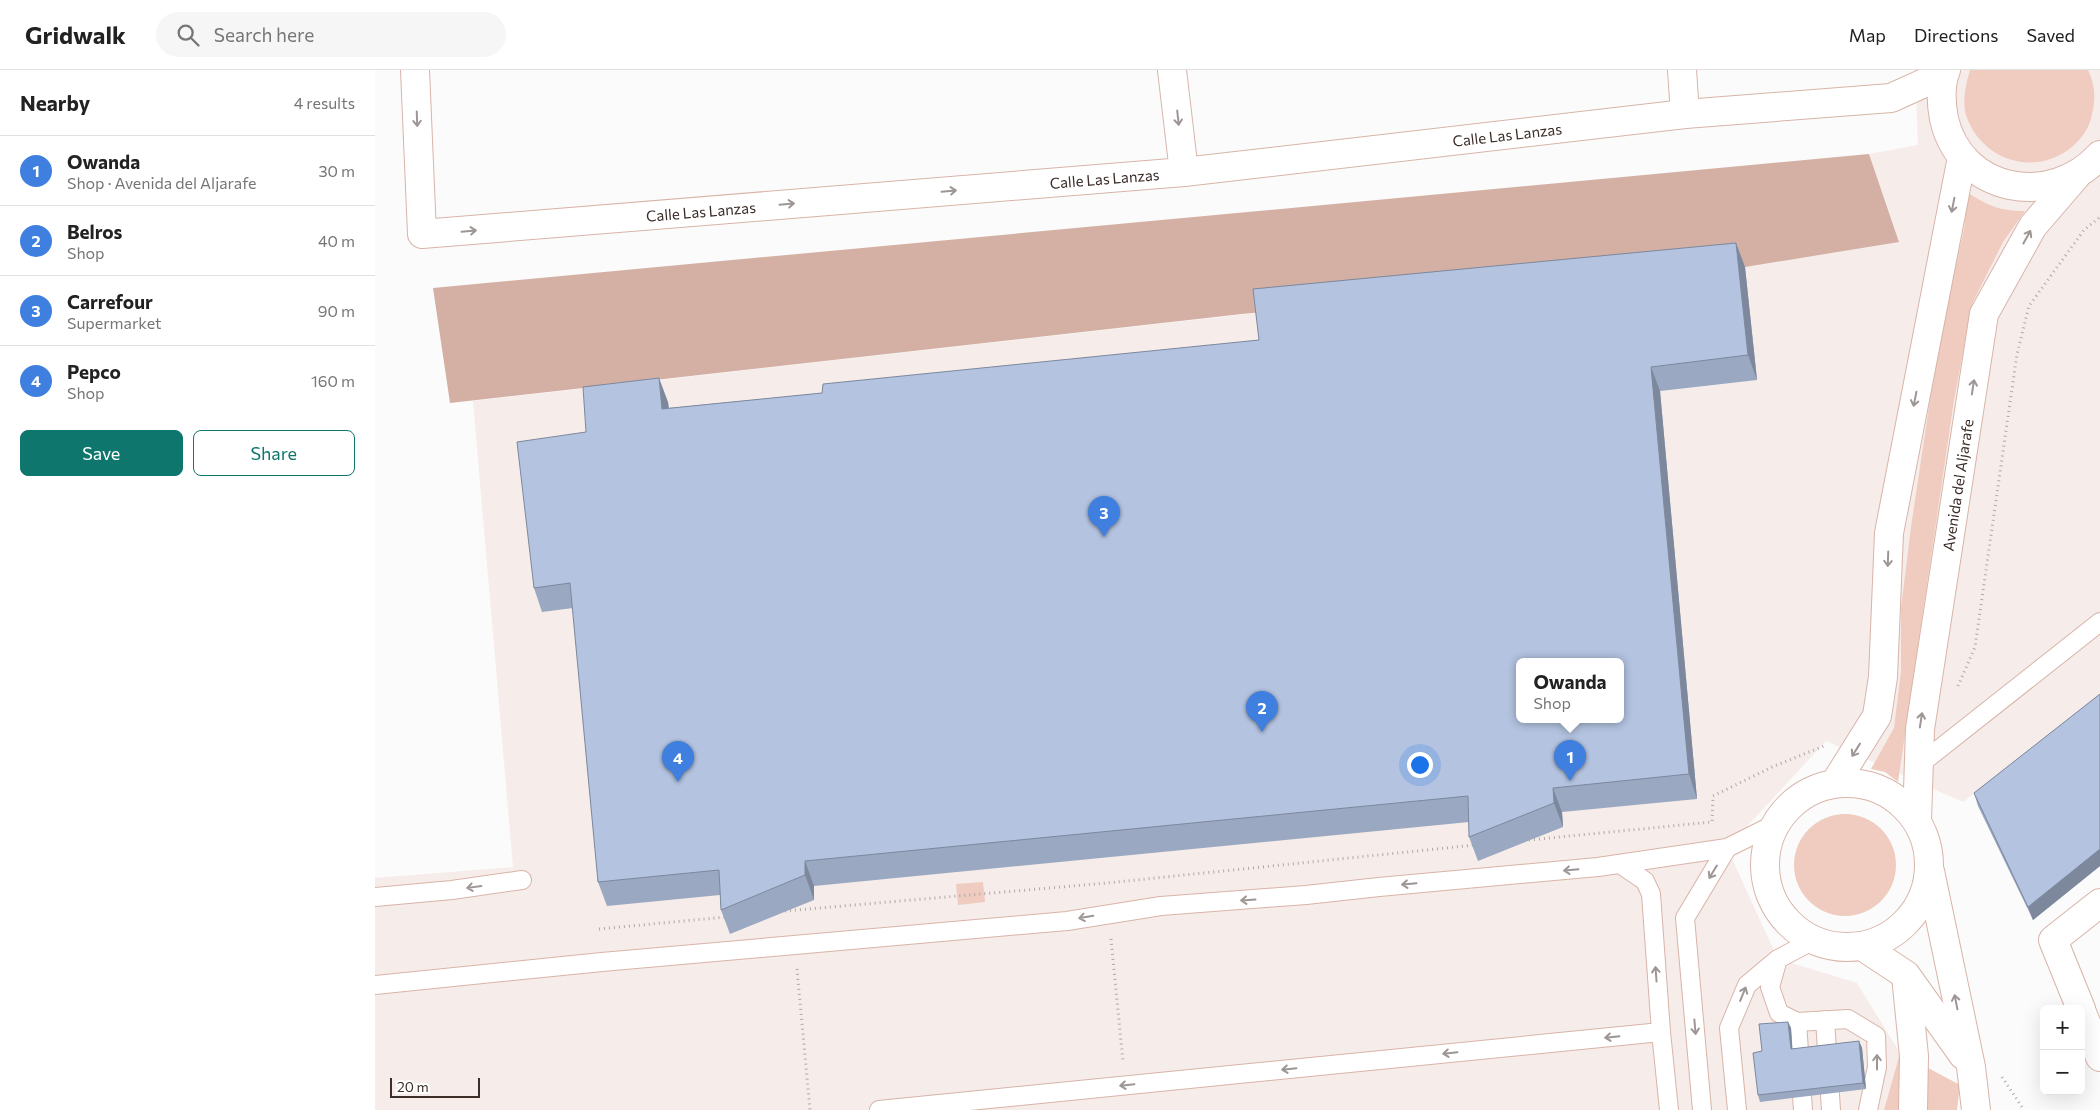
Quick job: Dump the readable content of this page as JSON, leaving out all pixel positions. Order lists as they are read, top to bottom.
{
  "streets": {
    "main road": ["Calle Las Lanzas", "Avenida del Aljarafe"]
  },
  "one_way": ["Calle Las Lanzas"],
  "scale_bar": "20 m",
  "page": {
    "header": "Gridwalk",
    "search": "Search here",
    "nav": ["Map", "Directions", "Saved"],
    "heading": ["Nearby", "4 results"],
    "list": [
      {
        "mark": "1",
        "name": "Owanda",
        "note": "Shop · Avenida del Aljarafe",
        "value": "30 m"
      },
      {
        "mark": "2",
        "name": "Belros",
        "note": "Shop",
        "value": "40 m"
      },
      {
        "mark": "3",
        "name": "Carrefour",
        "note": "Supermarket",
        "value": "90 m"
      },
      {
        "mark": "4",
        "name": "Pepco",
        "note": "Shop",
        "value": "160 m"
      }
    ],
    "buttons": ["Save", "Share"],
    "pins": [
      "3",
      "2",
      "1",
      "4"
    ],
    "popup": ["Owanda", "Shop"],
    "map_buttons": ["+", "−"],
    "scale": "20 m"
  }
}
